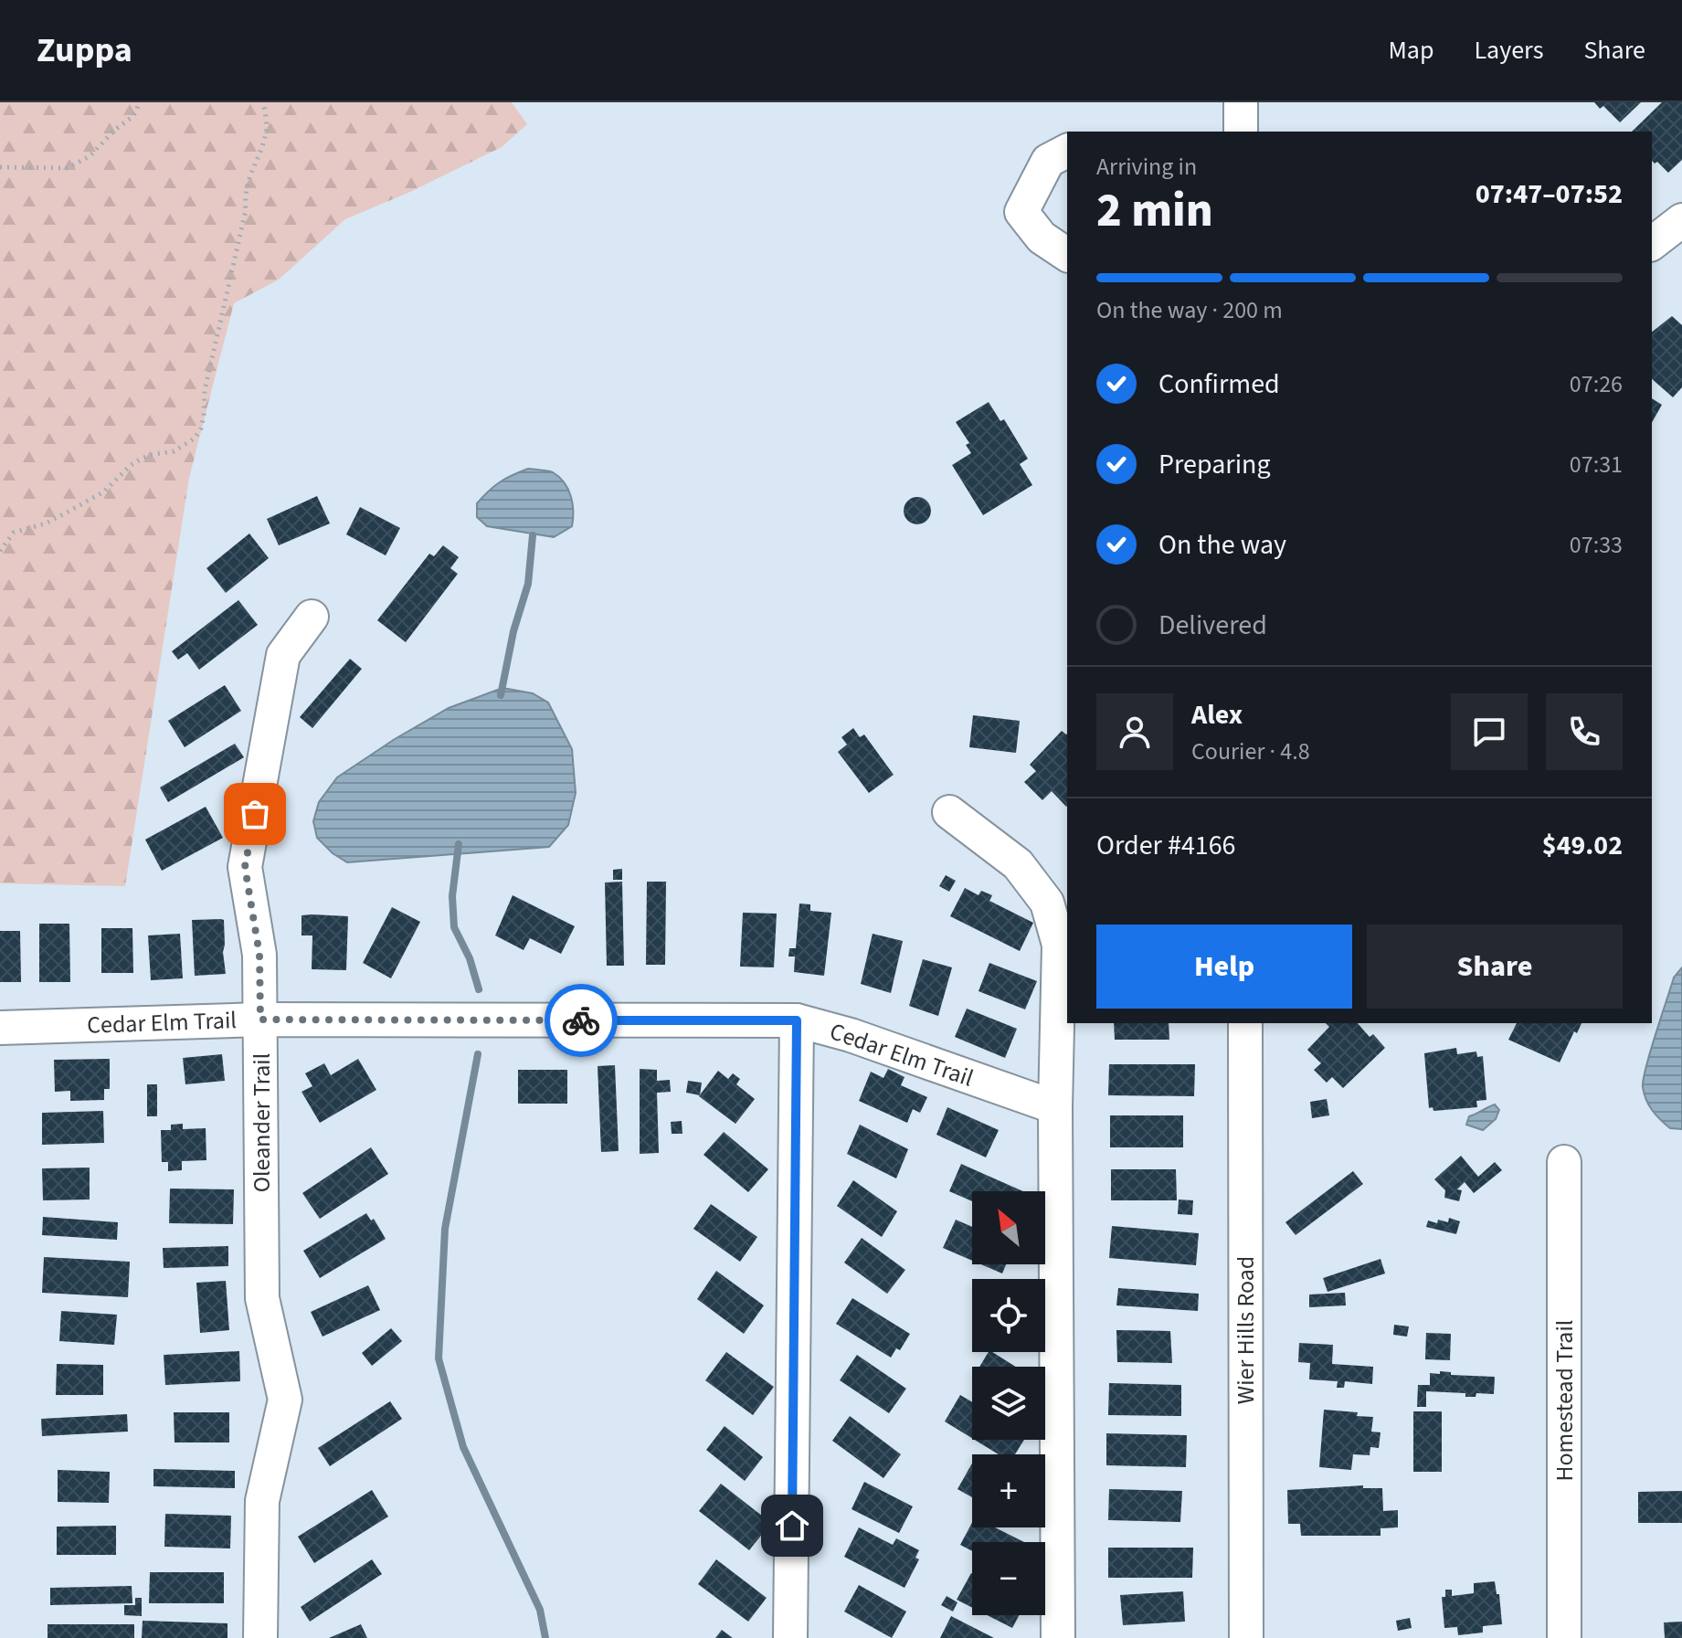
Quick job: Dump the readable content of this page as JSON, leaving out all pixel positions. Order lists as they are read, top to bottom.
{
  "streets": {
    "street": [
      "Cedar Elm Trail",
      "Oleander Trail",
      "Wier Hills Road",
      "Homestead Trail"
    ]
  },
  "crossings": [
    ["Cedar Elm Trail", "Oleander Trail"]
  ],
  "north": "top left",
  "page": {
    "header": "Zuppa",
    "nav": ["Map", "Layers", "Share"],
    "heading": ["2 min", "Arriving in", "07:47–07:52"],
    "panel": [
      "Alex",
      "Courier · 4.8",
      "Order #4166",
      "$49.02"
    ],
    "bar": "On the way · 200 m",
    "list": [
      ["Confirmed", "07:26"],
      ["Preparing", "07:31"],
      ["On the way", "07:33"],
      "Delivered"
    ],
    "buttons": ["Help", "Share"],
    "map_buttons": ["+", "−"]
  }
}
